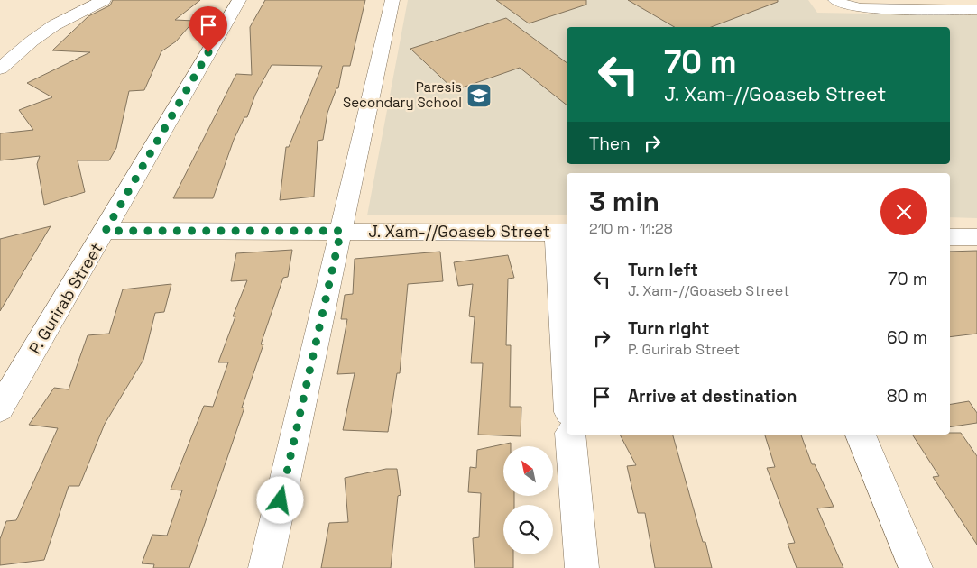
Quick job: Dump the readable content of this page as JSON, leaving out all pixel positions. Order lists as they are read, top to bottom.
{
  "streets": {
    "street": ["J. Xam-//Goaseb Street", "P. Gurirab Street"]
  },
  "crossings": [
    ["J. Xam-//Goaseb Street", "P. Gurirab Street"]
  ],
  "places": {
    "school or university": ["Paresis Secondary School"]
  },
  "north": "top left",
  "page": {
    "turn": ["70 m", "J. Xam-//Goaseb Street"],
    "then": "Then",
    "heading": ["3 min", "210 m · 11:28"],
    "list": [
      {
        "name": "Turn left",
        "note": "J. Xam-//Goaseb Street",
        "value": "70 m"
      },
      {
        "name": "Turn right",
        "note": "P. Gurirab Street",
        "value": "60 m"
      },
      {
        "name": "Arrive at destination",
        "value": "80 m"
      }
    ]
  }
}
